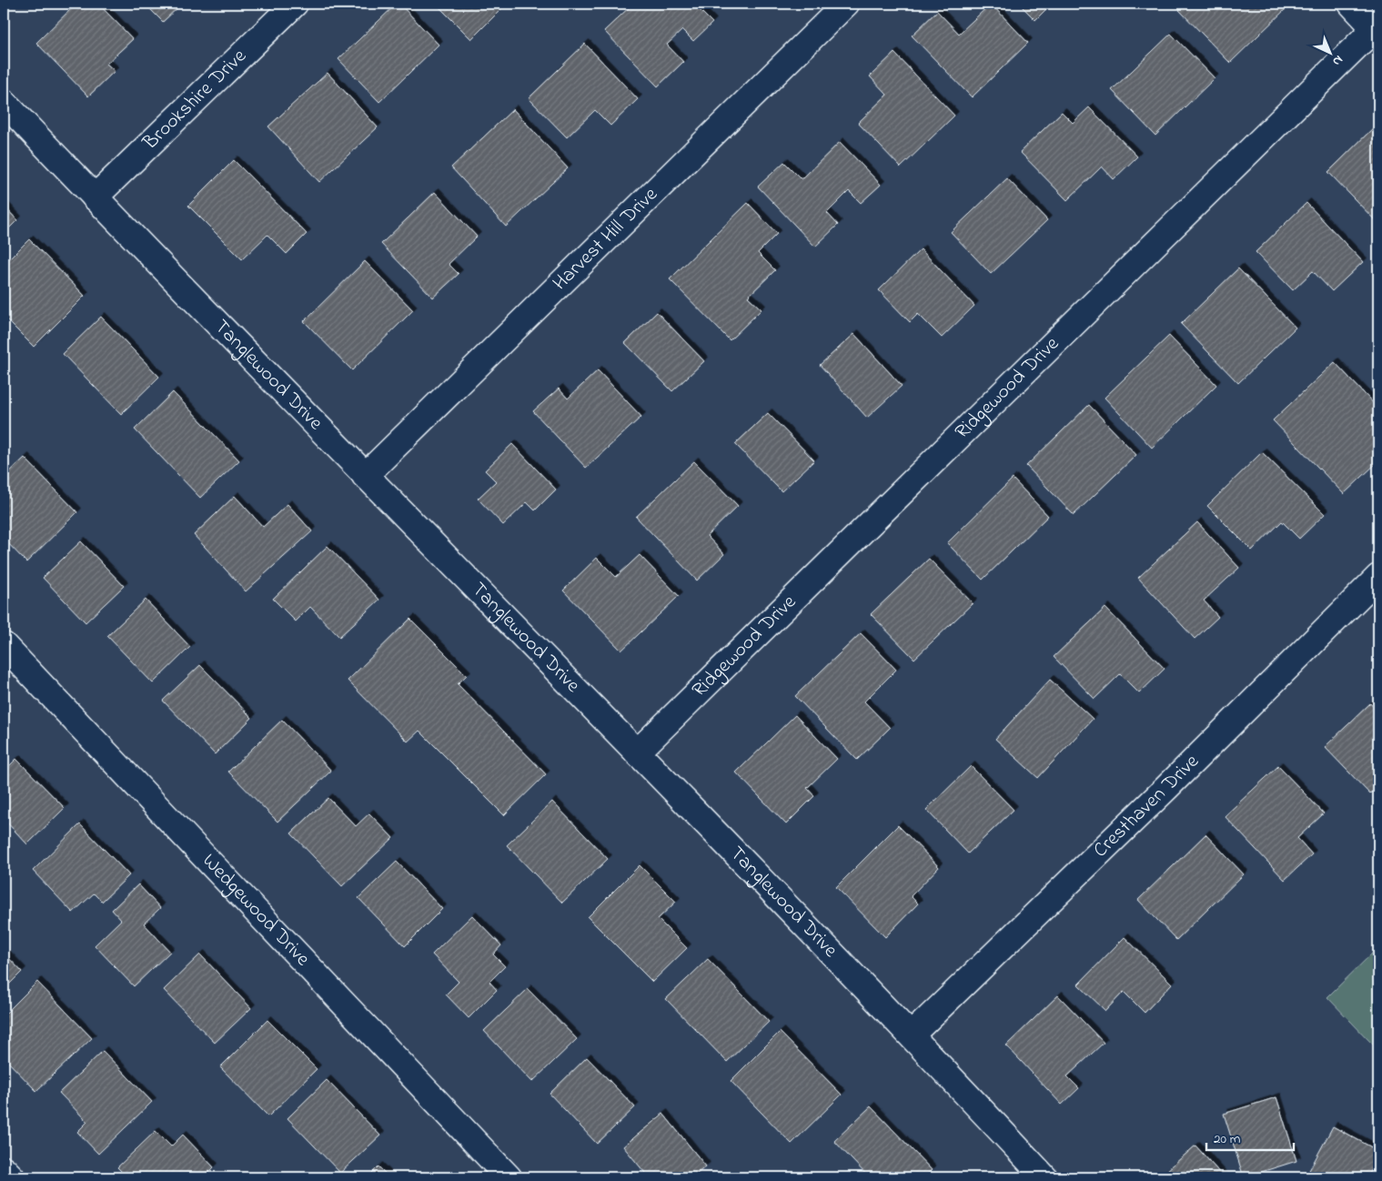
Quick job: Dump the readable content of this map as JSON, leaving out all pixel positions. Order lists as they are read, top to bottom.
{
  "streets": {
    "street": [
      "Brookshire Drive",
      "Harvest Hill Drive",
      "Tanglewood Drive",
      "Ridgewood Drive",
      "Cresthaven Drive",
      "Wedgewood Drive"
    ]
  },
  "crossings": [
    ["Brookshire Drive", "Tanglewood Drive"],
    ["Harvest Hill Drive", "Tanglewood Drive"],
    ["Tanglewood Drive", "Ridgewood Drive"],
    ["Tanglewood Drive", "Cresthaven Drive"]
  ],
  "scale_bar": "20 m",
  "north": "bottom right"
}
